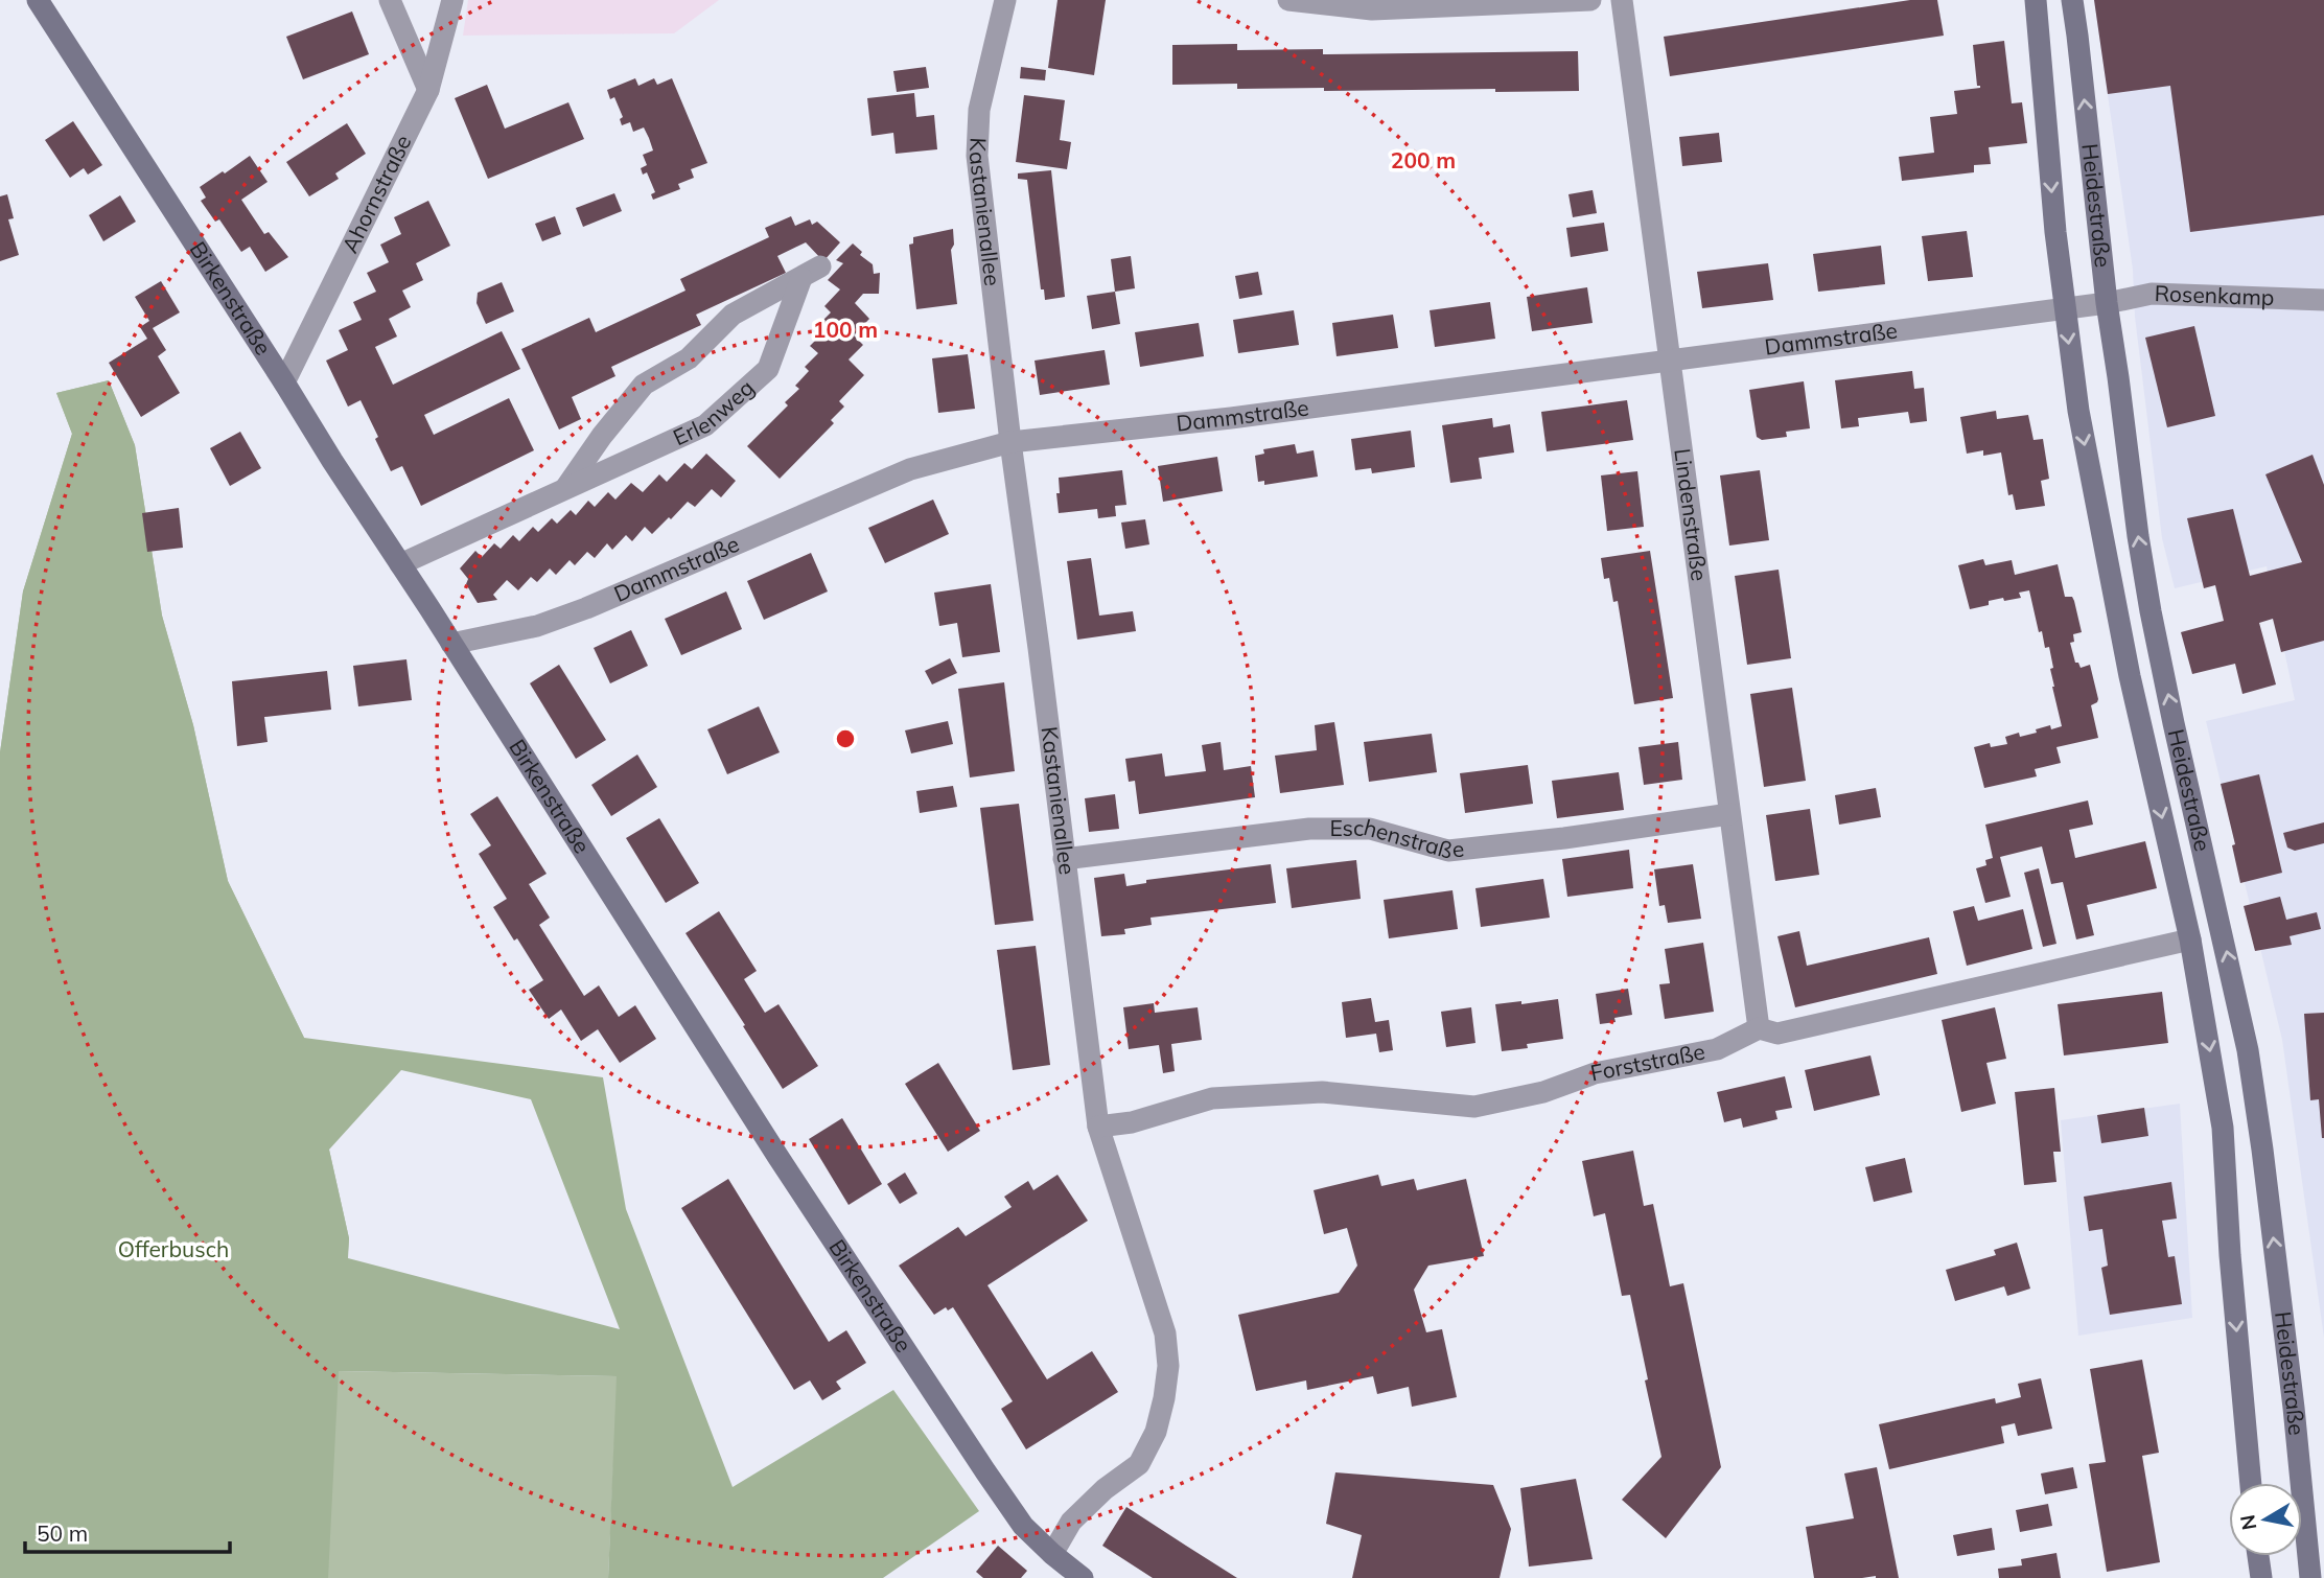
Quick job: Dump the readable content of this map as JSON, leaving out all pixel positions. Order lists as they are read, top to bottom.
{
  "streets": {
    "main road": ["Heidestraße", "Birkenstraße"],
    "street": [
      "Ahornstraße",
      "Kastanienallee",
      "Rosenkamp",
      "Dammstraße",
      "Erlenweg",
      "Lindenstraße",
      "Eschenstraße",
      "Forststraße"
    ]
  },
  "crossings": [
    ["Ahornstraße", "Birkenstraße"],
    ["Heidestraße", "Rosenkamp"],
    ["Heidestraße", "Dammstraße"],
    ["Heidestraße", "Forststraße"],
    ["Kastanienallee", "Birkenstraße"],
    ["Kastanienallee", "Dammstraße"],
    ["Kastanienallee", "Eschenstraße"],
    ["Kastanienallee", "Forststraße"],
    ["Rosenkamp", "Dammstraße"],
    ["Birkenstraße", "Dammstraße"],
    ["Birkenstraße", "Erlenweg"],
    ["Dammstraße", "Lindenstraße"],
    ["Lindenstraße", "Eschenstraße"],
    ["Lindenstraße", "Forststraße"]
  ],
  "parks": ["Offerbusch"],
  "scale_bar": "50 m",
  "north": "left",
  "rings": ["200 m", "100 m"]
}
